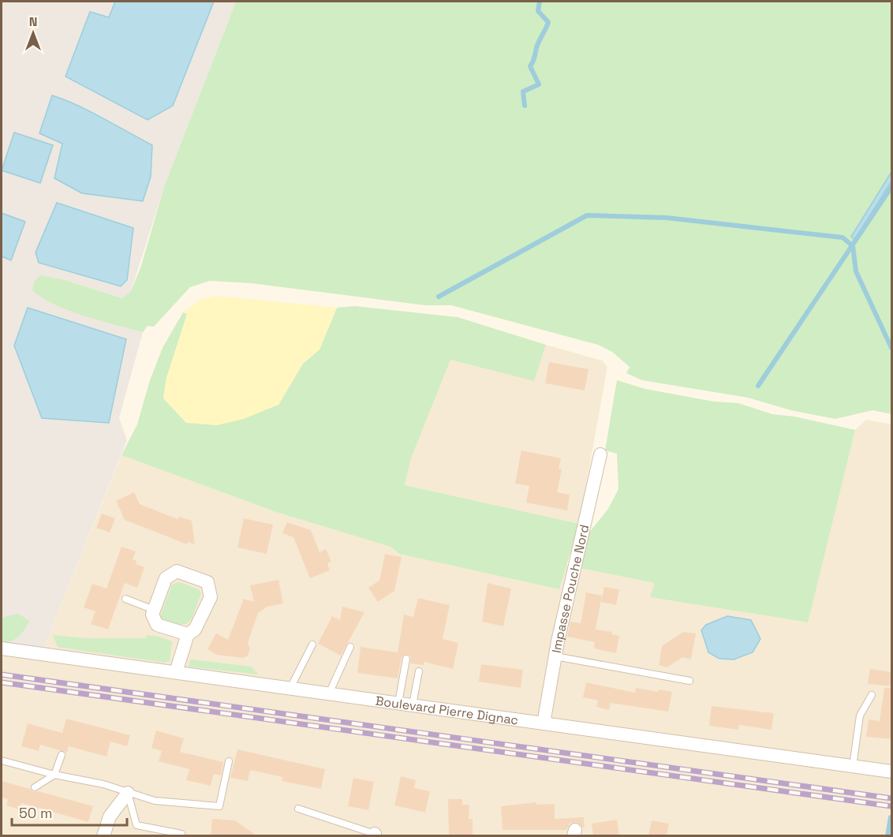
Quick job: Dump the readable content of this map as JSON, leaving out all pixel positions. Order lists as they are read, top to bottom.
{
  "streets": {
    "street": ["Impasse Pouche Nord", "Boulevard Pierre Dignac"]
  },
  "crossings": [
    ["Impasse Pouche Nord", "Boulevard Pierre Dignac"]
  ],
  "scale_bar": "50 m",
  "north": "top"
}
